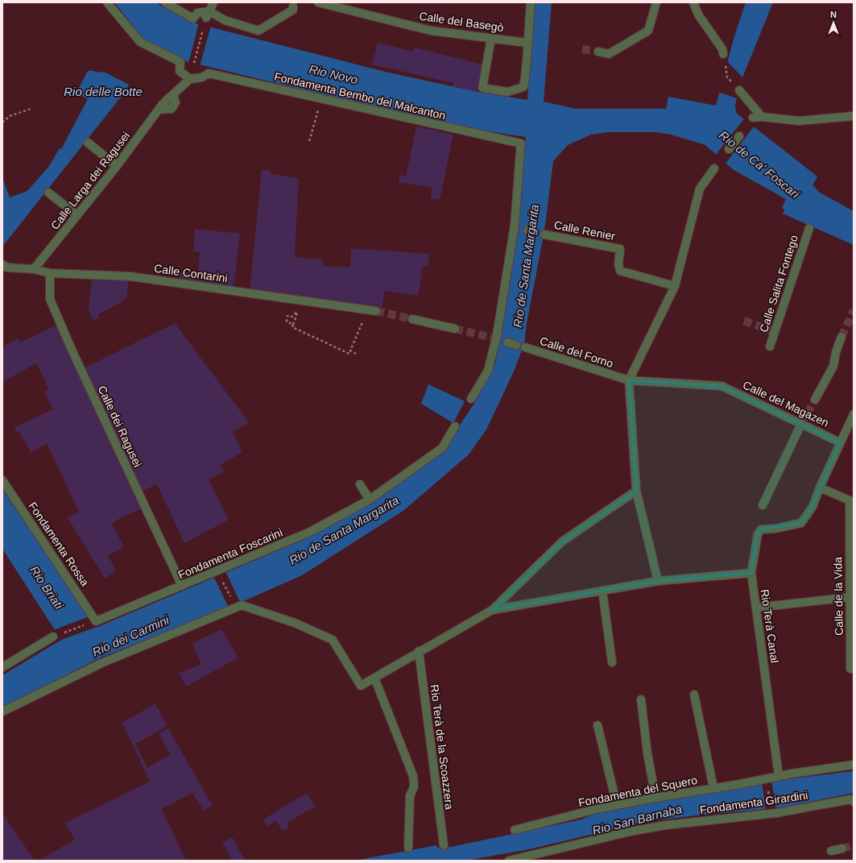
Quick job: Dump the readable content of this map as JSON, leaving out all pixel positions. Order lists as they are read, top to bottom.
{
  "streets": {
    "street": [
      "Calle del Basegò",
      "Fondamenta Bembo del Malcanton",
      "Calle Larga dei Ragusei",
      "Calle Renier",
      "Calle Contarini",
      "Calle Salita Fontego",
      "Calle del Forno",
      "Calle del Magazen",
      "Calle dei Ragusei",
      "Fondamenta Rossa",
      "Fondamenta Foscarini",
      "Calle de la Vida",
      "Rio Terà Canal",
      "Rio Terà de la Scoazzera",
      "Fondamenta del Squero",
      "Fondamenta Girardini"
    ]
  },
  "crossings": [
    ["Fondamenta Bembo del Malcanton", "Calle Larga dei Ragusei"],
    ["Calle Larga dei Ragusei", "Calle Contarini"],
    ["Calle Contarini", "Calle dei Ragusei"],
    ["Calle del Forno", "Calle del Magazen"],
    ["Calle dei Ragusei", "Fondamenta Foscarini"],
    ["Fondamenta Rossa", "Fondamenta Foscarini"],
    ["Calle de la Vida", "Rio Terà Canal"],
    ["Rio Terà Canal", "Fondamenta del Squero"]
  ],
  "water": [
    "Rio Novo",
    "Rio delle Botte",
    "Rio de Ca' Foscari",
    "Rio de Santa Margarita",
    "Rio Briati",
    "Rio dei Carmini",
    "Rio San Barnaba"
  ],
  "north": "top"
}
